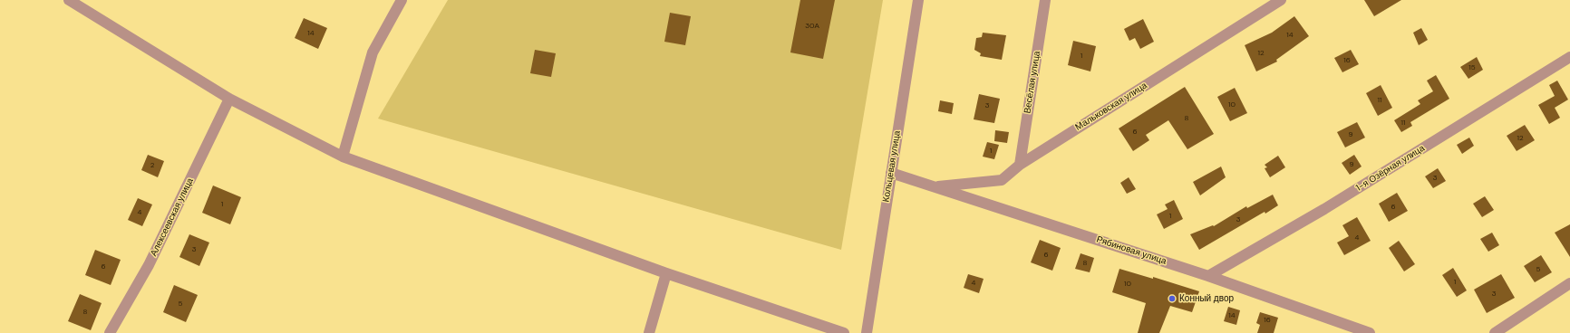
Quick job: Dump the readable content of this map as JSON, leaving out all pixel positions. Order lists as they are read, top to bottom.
{
  "streets": {
    "street": [
      "Весёлая улица",
      "Мальковская улица",
      "Кольцевая улица",
      "1-я Озёрная улица",
      "Алексеевская улица",
      "Рябиновая улица"
    ]
  },
  "crossings": [
    ["Весёлая улица", "Мальковская улица"],
    ["Мальковская улица", "Рябиновая улица"],
    ["Кольцевая улица", "Рябиновая улица"],
    ["1-я Озёрная улица", "Рябиновая улица"]
  ],
  "places": ["Конный двор"],
  "house_numbers": [
    "30А",
    "14",
    "14",
    "12",
    "1",
    "16",
    "15",
    "11",
    "10",
    "3",
    "8",
    "11",
    "6",
    "9",
    "12",
    "1",
    "9",
    "2",
    "3",
    "1",
    "6",
    "4",
    "1",
    "3",
    "4",
    "3",
    "6",
    "8",
    "6",
    "5",
    "1",
    "4",
    "10",
    "3",
    "5",
    "8",
    "14",
    "16"
  ]
}
